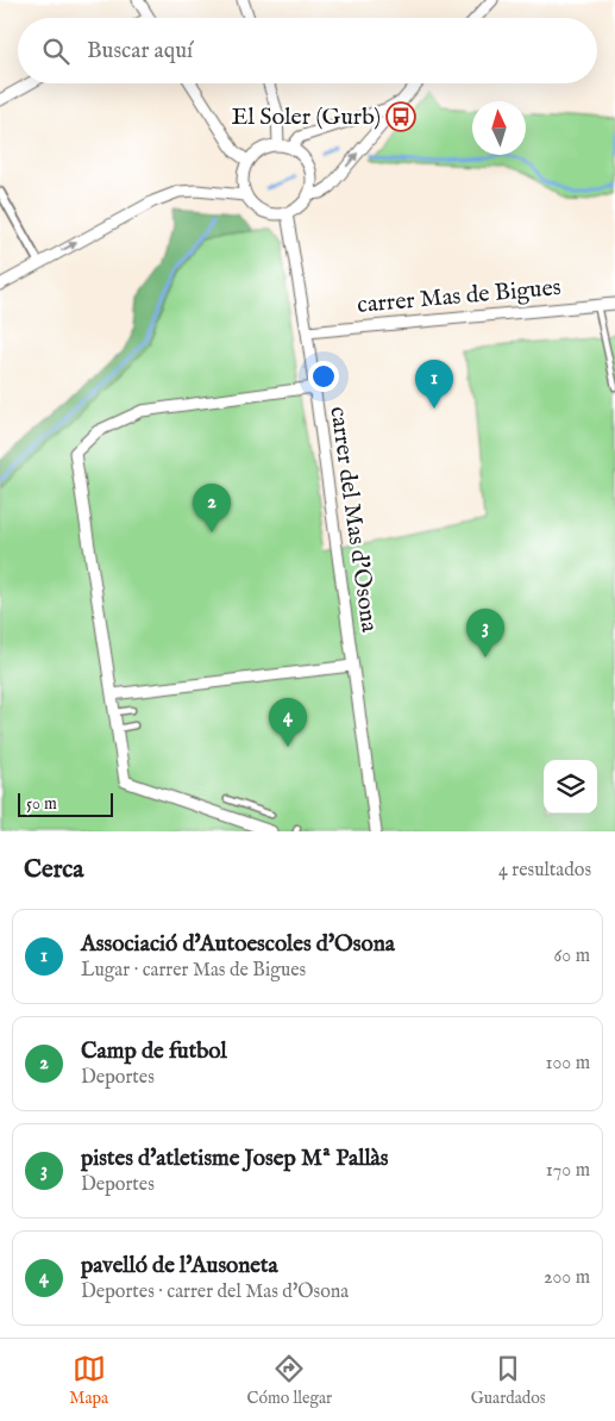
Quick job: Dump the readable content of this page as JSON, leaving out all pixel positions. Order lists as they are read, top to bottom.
{
  "streets": {
    "street": ["carrer Mas de Bigues", "carrer del Mas d'Osona"]
  },
  "crossings": [
    ["carrer Mas de Bigues", "carrer del Mas d'Osona"]
  ],
  "places": {
    "bus stop": ["El Soler (Gurb)"]
  },
  "scale_bar": "50 m",
  "north": "top",
  "page": {
    "search": "Buscar aquí",
    "pins": [
      "1",
      "2",
      "3",
      "4"
    ],
    "scale": "50 m",
    "heading": ["Cerca", "4 resultados"],
    "list": [
      {
        "mark": "1",
        "name": "Associació d'Autoescoles d'Osona",
        "note": "Lugar · carrer Mas de Bigues",
        "value": "60 m"
      },
      {
        "mark": "2",
        "name": "Camp de futbol",
        "note": "Deportes",
        "value": "100 m"
      },
      {
        "mark": "3",
        "name": "pistes d'atletisme Josep Mª Pallàs",
        "note": "Deportes",
        "value": "170 m"
      },
      {
        "mark": "4",
        "name": "pavelló de l'Ausoneta",
        "note": "Deportes · carrer del Mas d'Osona",
        "value": "200 m"
      }
    ],
    "nav": ["Mapa", "Cómo llegar", "Guardados"]
  }
}
